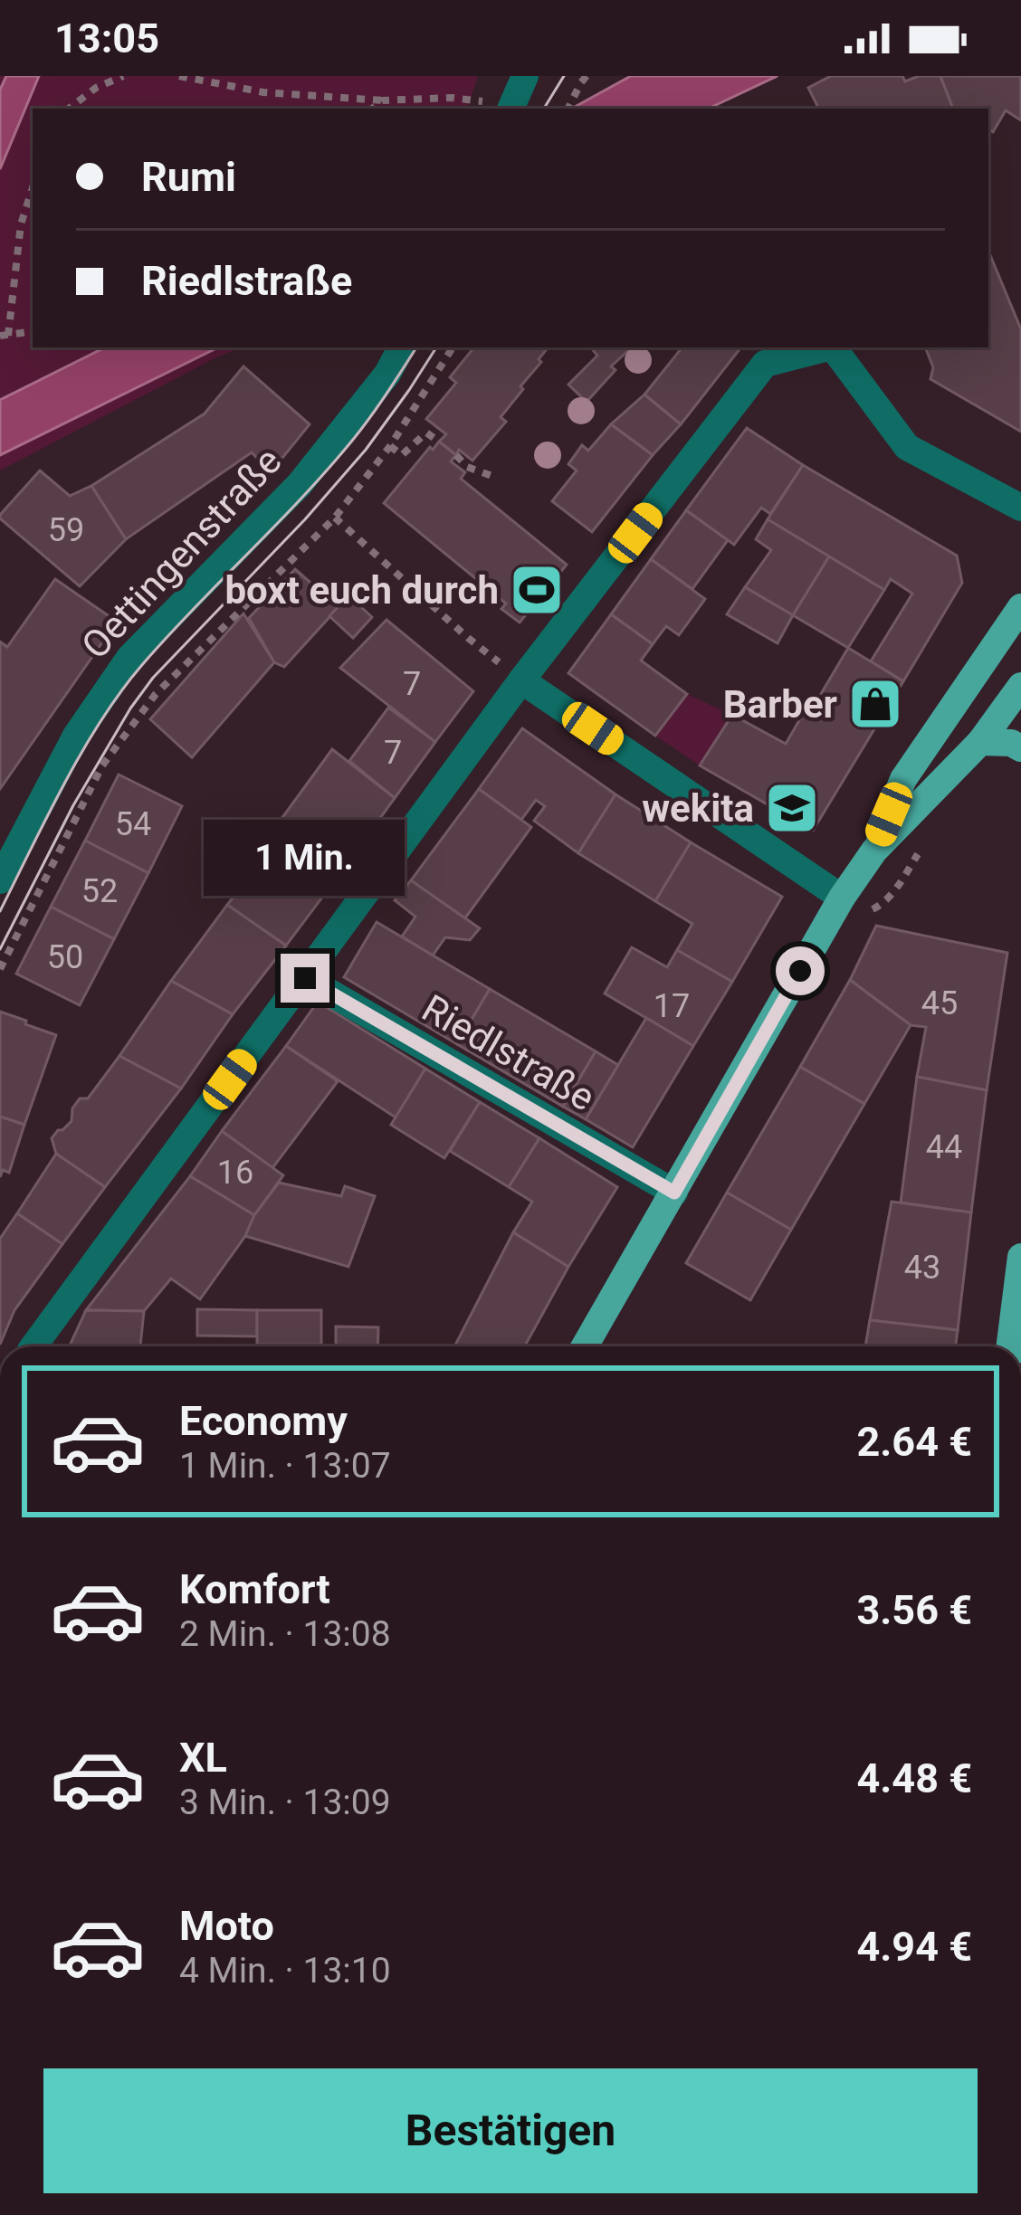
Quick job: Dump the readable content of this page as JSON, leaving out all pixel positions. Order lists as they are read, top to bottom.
{
  "streets": {
    "street": ["Oettingenstraße", "Riedlstraße"]
  },
  "places": {
    "sports": ["boxt euch durch"],
    "shop": ["Barber"],
    "school or university": ["wekita"]
  },
  "house_numbers": [
    "59",
    "7",
    "7",
    "54",
    "52",
    "50",
    "45",
    "17",
    "44",
    "16",
    "43"
  ],
  "page": {
    "status": "13:05",
    "banner": ["Rumi", "Riedlstraße"],
    "bubble": "1 Min.",
    "list": [
      {
        "name": "Economy",
        "note": "1 Min. · 13:07",
        "value": "2.64 €"
      },
      {
        "name": "Komfort",
        "note": "2 Min. · 13:08",
        "value": "3.56 €"
      },
      {
        "name": "XL",
        "note": "3 Min. · 13:09",
        "value": "4.48 €"
      },
      {
        "name": "Moto",
        "note": "4 Min. · 13:10",
        "value": "4.94 €"
      }
    ],
    "buttons": "Bestätigen"
  }
}
